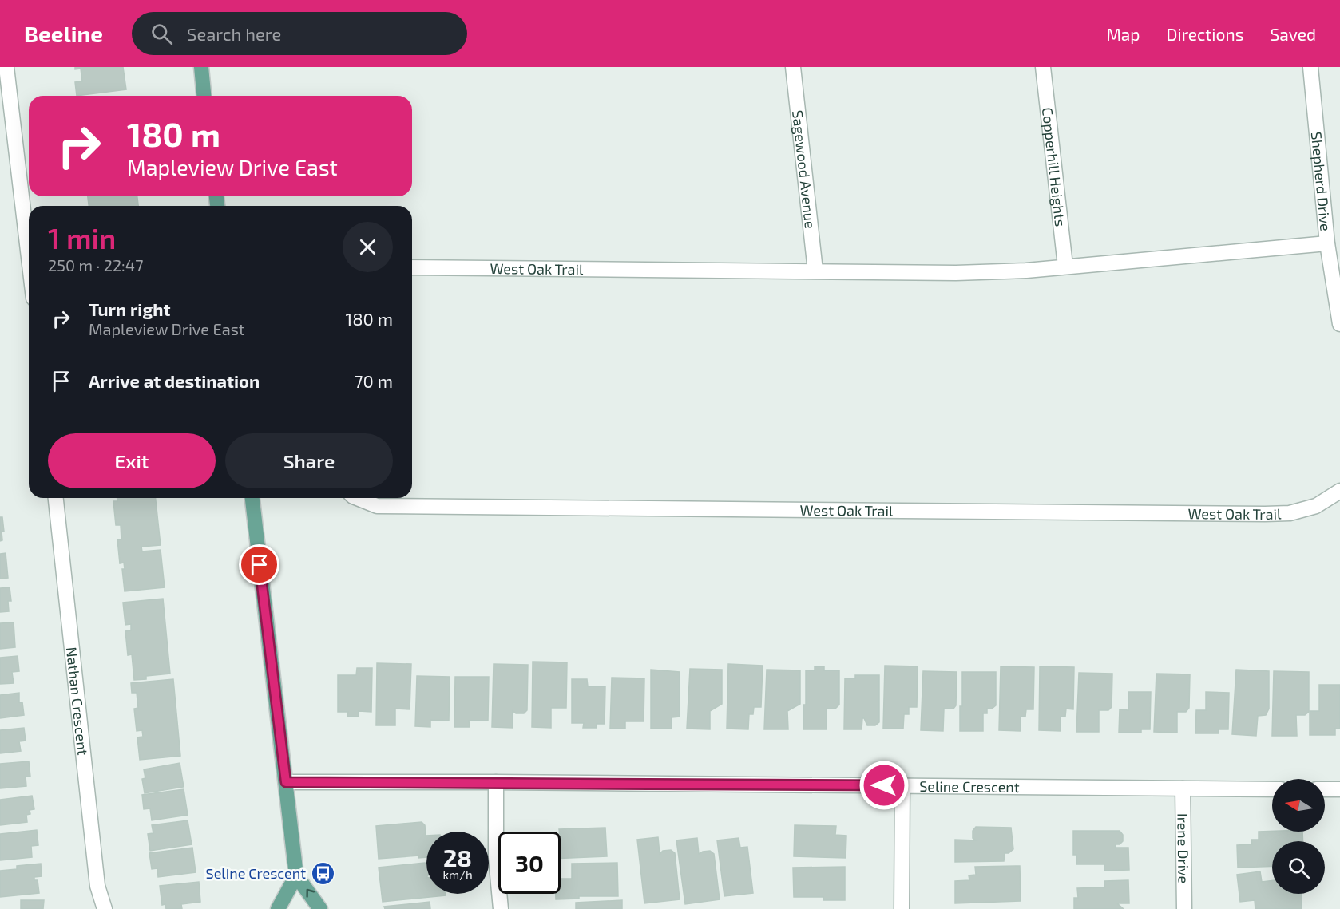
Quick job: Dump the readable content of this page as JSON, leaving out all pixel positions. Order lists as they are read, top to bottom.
{
  "streets": {
    "street": [
      "Copperhill Heights",
      "Sagewood Avenue",
      "Shepherd Drive",
      "West Oak Trail",
      "Nathan Crescent",
      "Seline Crescent",
      "Irene Drive"
    ]
  },
  "crossings": [
    ["Copperhill Heights", "West Oak Trail"],
    ["Sagewood Avenue", "West Oak Trail"],
    ["Shepherd Drive", "West Oak Trail"],
    ["Seline Crescent", "Irene Drive"]
  ],
  "places": {
    "bus stop": ["Seline Crescent"]
  },
  "north": "left",
  "page": {
    "header": "Beeline",
    "search": "Search here",
    "nav": ["Map", "Directions", "Saved"],
    "turn": ["180 m", "Mapleview Drive East"],
    "heading": ["1 min", "250 m · 22:47"],
    "list": [
      {
        "name": "Turn right",
        "note": "Mapleview Drive East",
        "value": "180 m"
      },
      {
        "name": "Arrive at destination",
        "value": "70 m"
      }
    ],
    "buttons": ["Exit", "Share"],
    "speed": "28 km/h",
    "limit": "30"
  }
}
